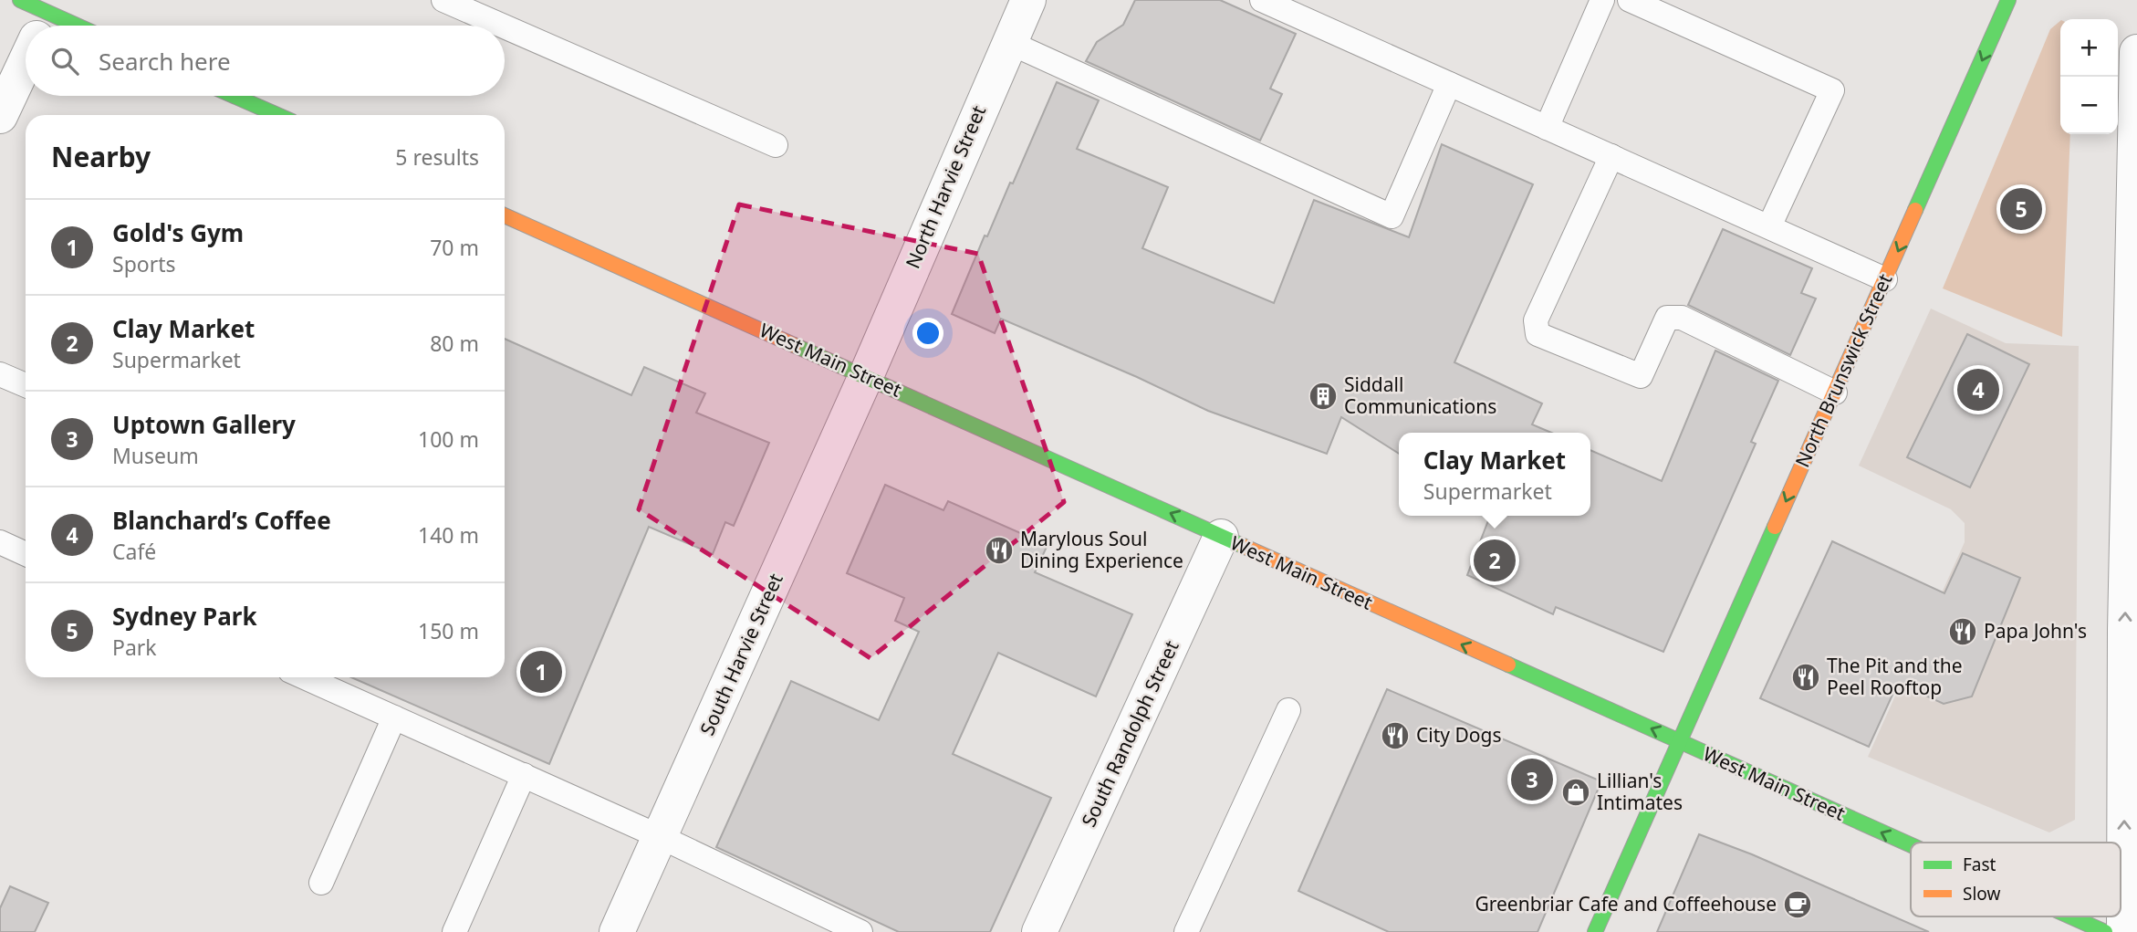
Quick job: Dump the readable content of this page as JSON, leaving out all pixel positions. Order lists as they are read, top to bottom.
{
  "streets": {
    "main road": ["West Main Street", "North Brunswick Street"],
    "street": ["North Harvie Street", "South Harvie Street", "South Randolph Street"]
  },
  "crossings": [
    ["North Harvie Street", "West Main Street"],
    ["North Harvie Street", "South Harvie Street"],
    ["West Main Street", "North Brunswick Street"],
    ["West Main Street", "South Harvie Street"],
    ["West Main Street", "South Randolph Street"]
  ],
  "one_way": ["West Main Street", "North Brunswick Street"],
  "places": {
    "building": ["Siddall Communications"],
    "restaurant": [
      "Marylous Soul Dining Experience",
      "Papa John's",
      "The Pit and the Peel Rooftop",
      "City Dogs"
    ],
    "shop": ["Lillian's Intimates"],
    "cafe": ["Greenbriar Cafe and Coffeehouse"]
  },
  "legend": ["Fast", "Slow"],
  "page": {
    "map_buttons": ["+", "−"],
    "search": "Search here",
    "heading": ["Nearby", "5 results"],
    "pins": [
      "5",
      "4",
      "2",
      "1",
      "3"
    ],
    "list": [
      {
        "mark": "1",
        "name": "Gold's Gym",
        "note": "Sports",
        "value": "70 m"
      },
      {
        "mark": "2",
        "name": "Clay Market",
        "note": "Supermarket",
        "value": "80 m"
      },
      {
        "mark": "3",
        "name": "Uptown Gallery",
        "note": "Museum",
        "value": "100 m"
      },
      {
        "mark": "4",
        "name": "Blanchard’s Coffee",
        "note": "Café",
        "value": "140 m"
      },
      {
        "mark": "5",
        "name": "Sydney Park",
        "note": "Park",
        "value": "150 m"
      }
    ],
    "popup": ["Clay Market", "Supermarket"]
  }
}
